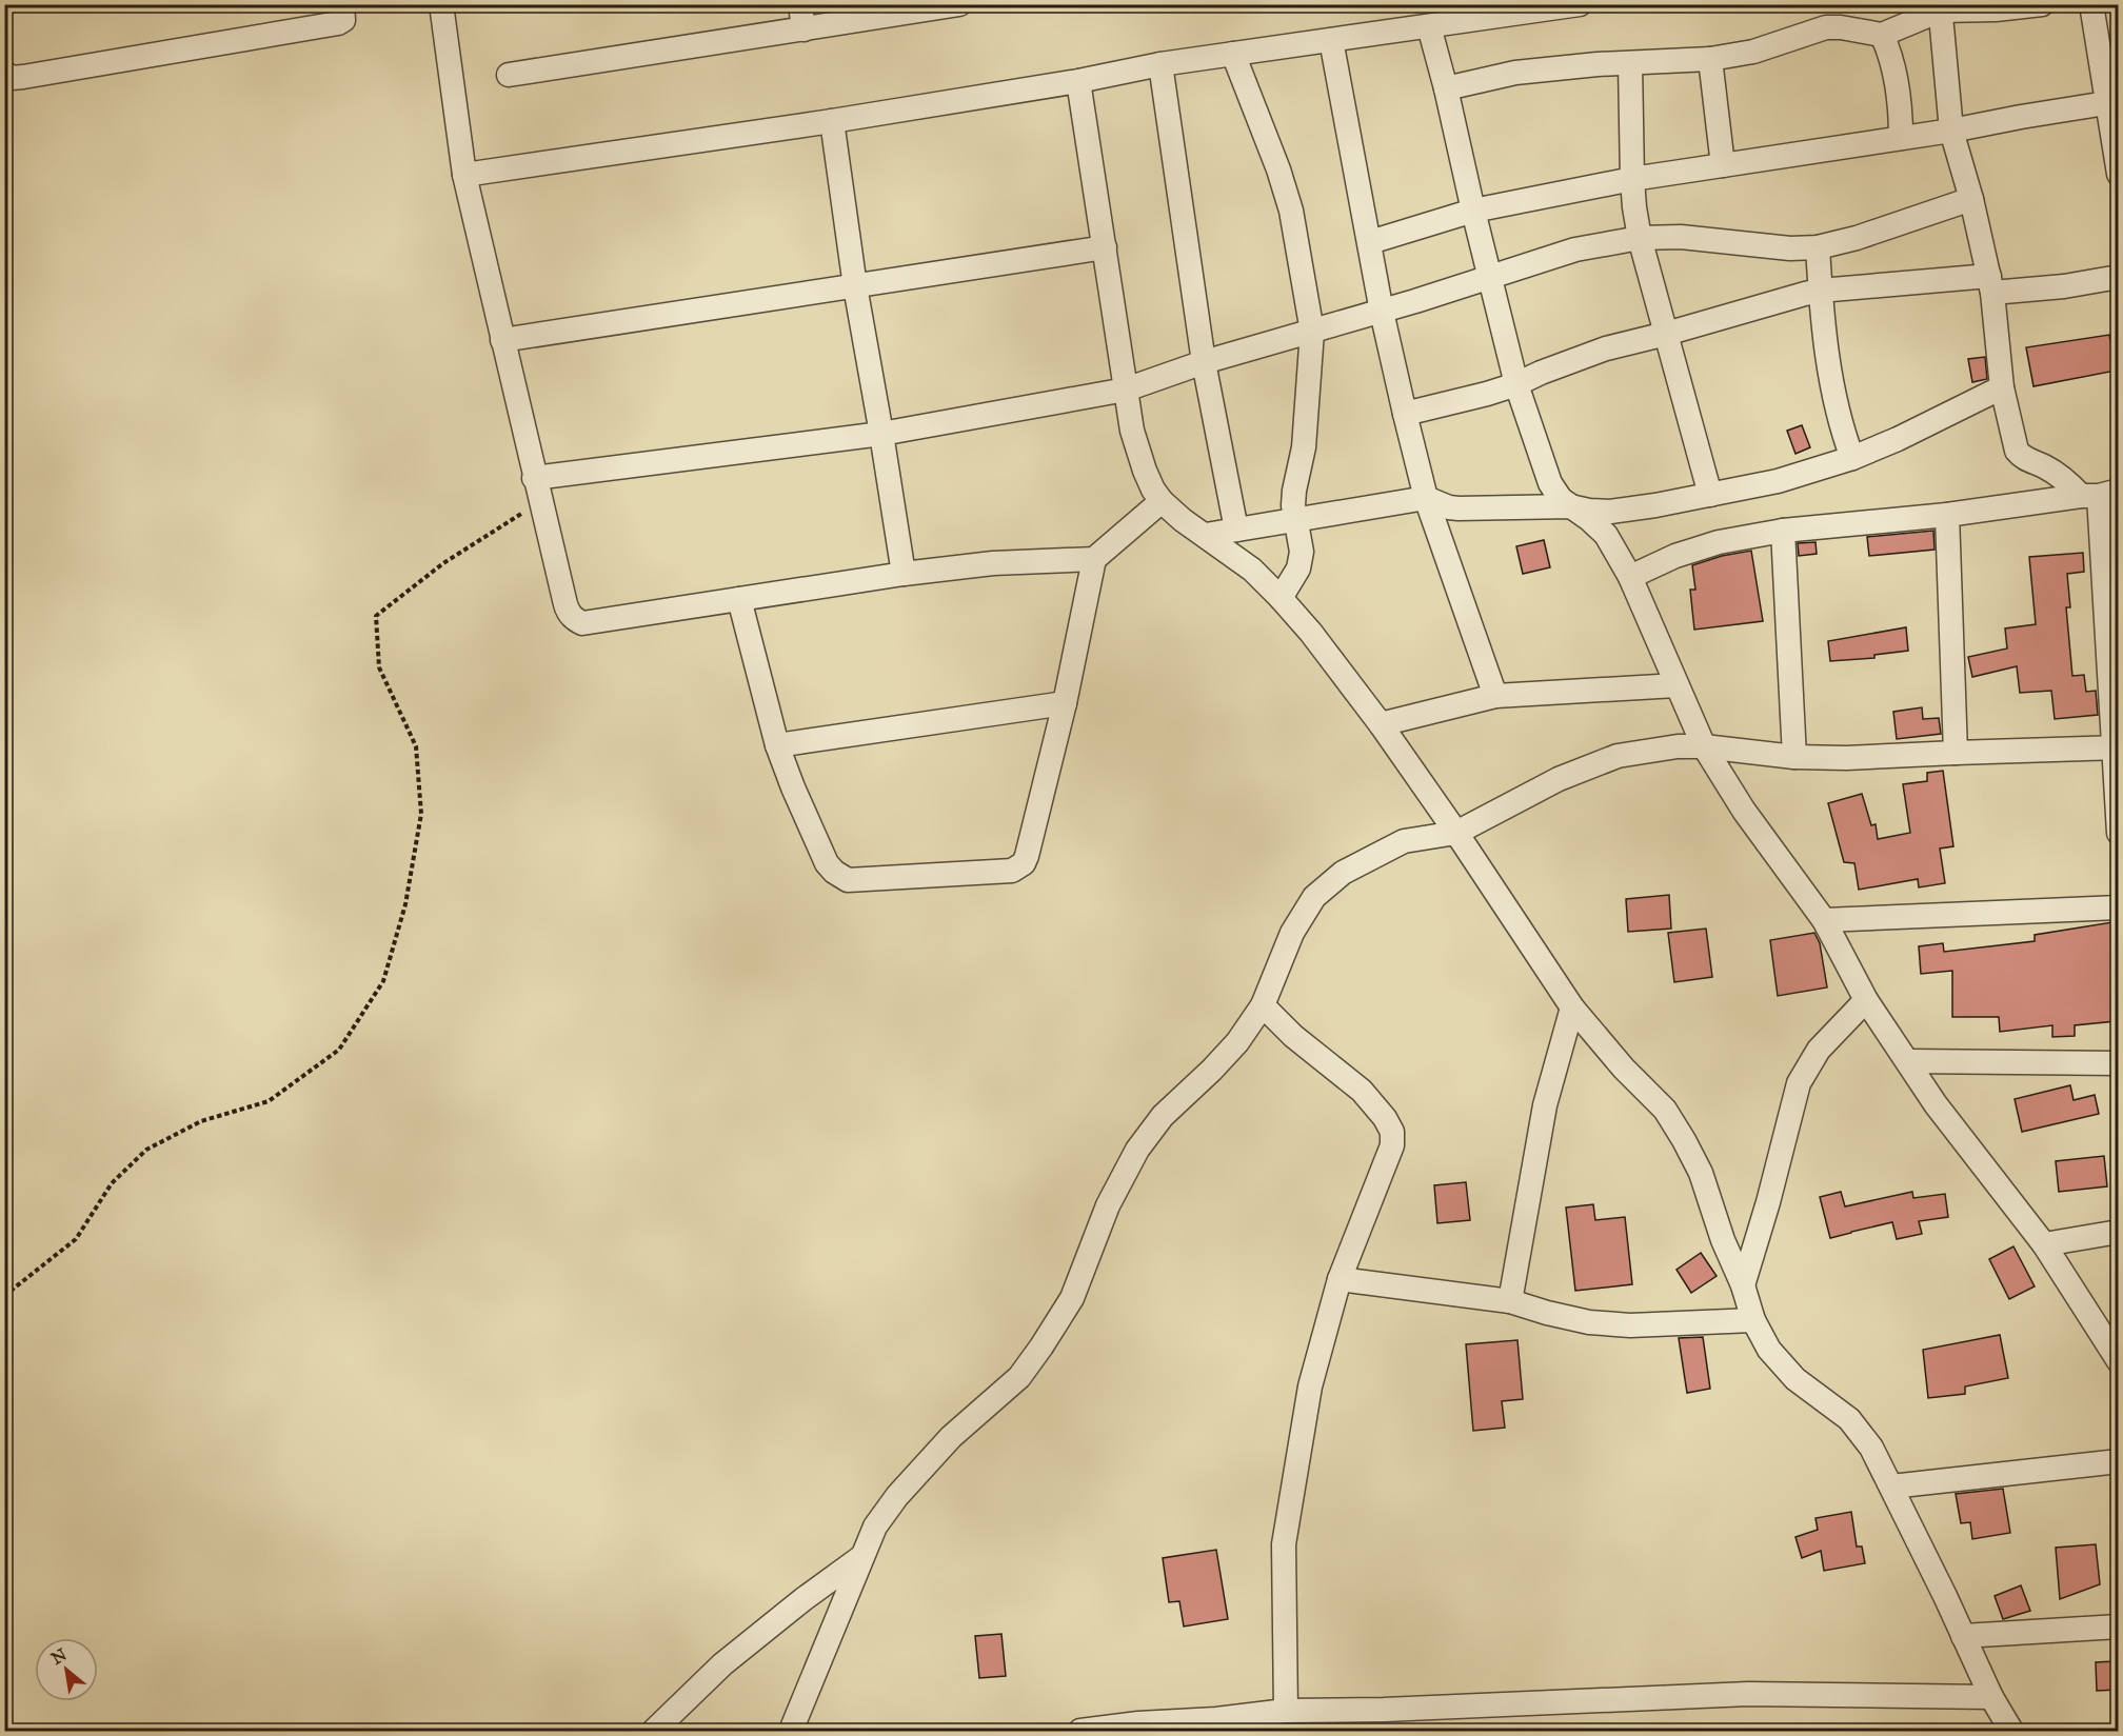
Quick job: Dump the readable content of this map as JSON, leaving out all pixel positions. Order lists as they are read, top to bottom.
{
  "north": "top left"
}
